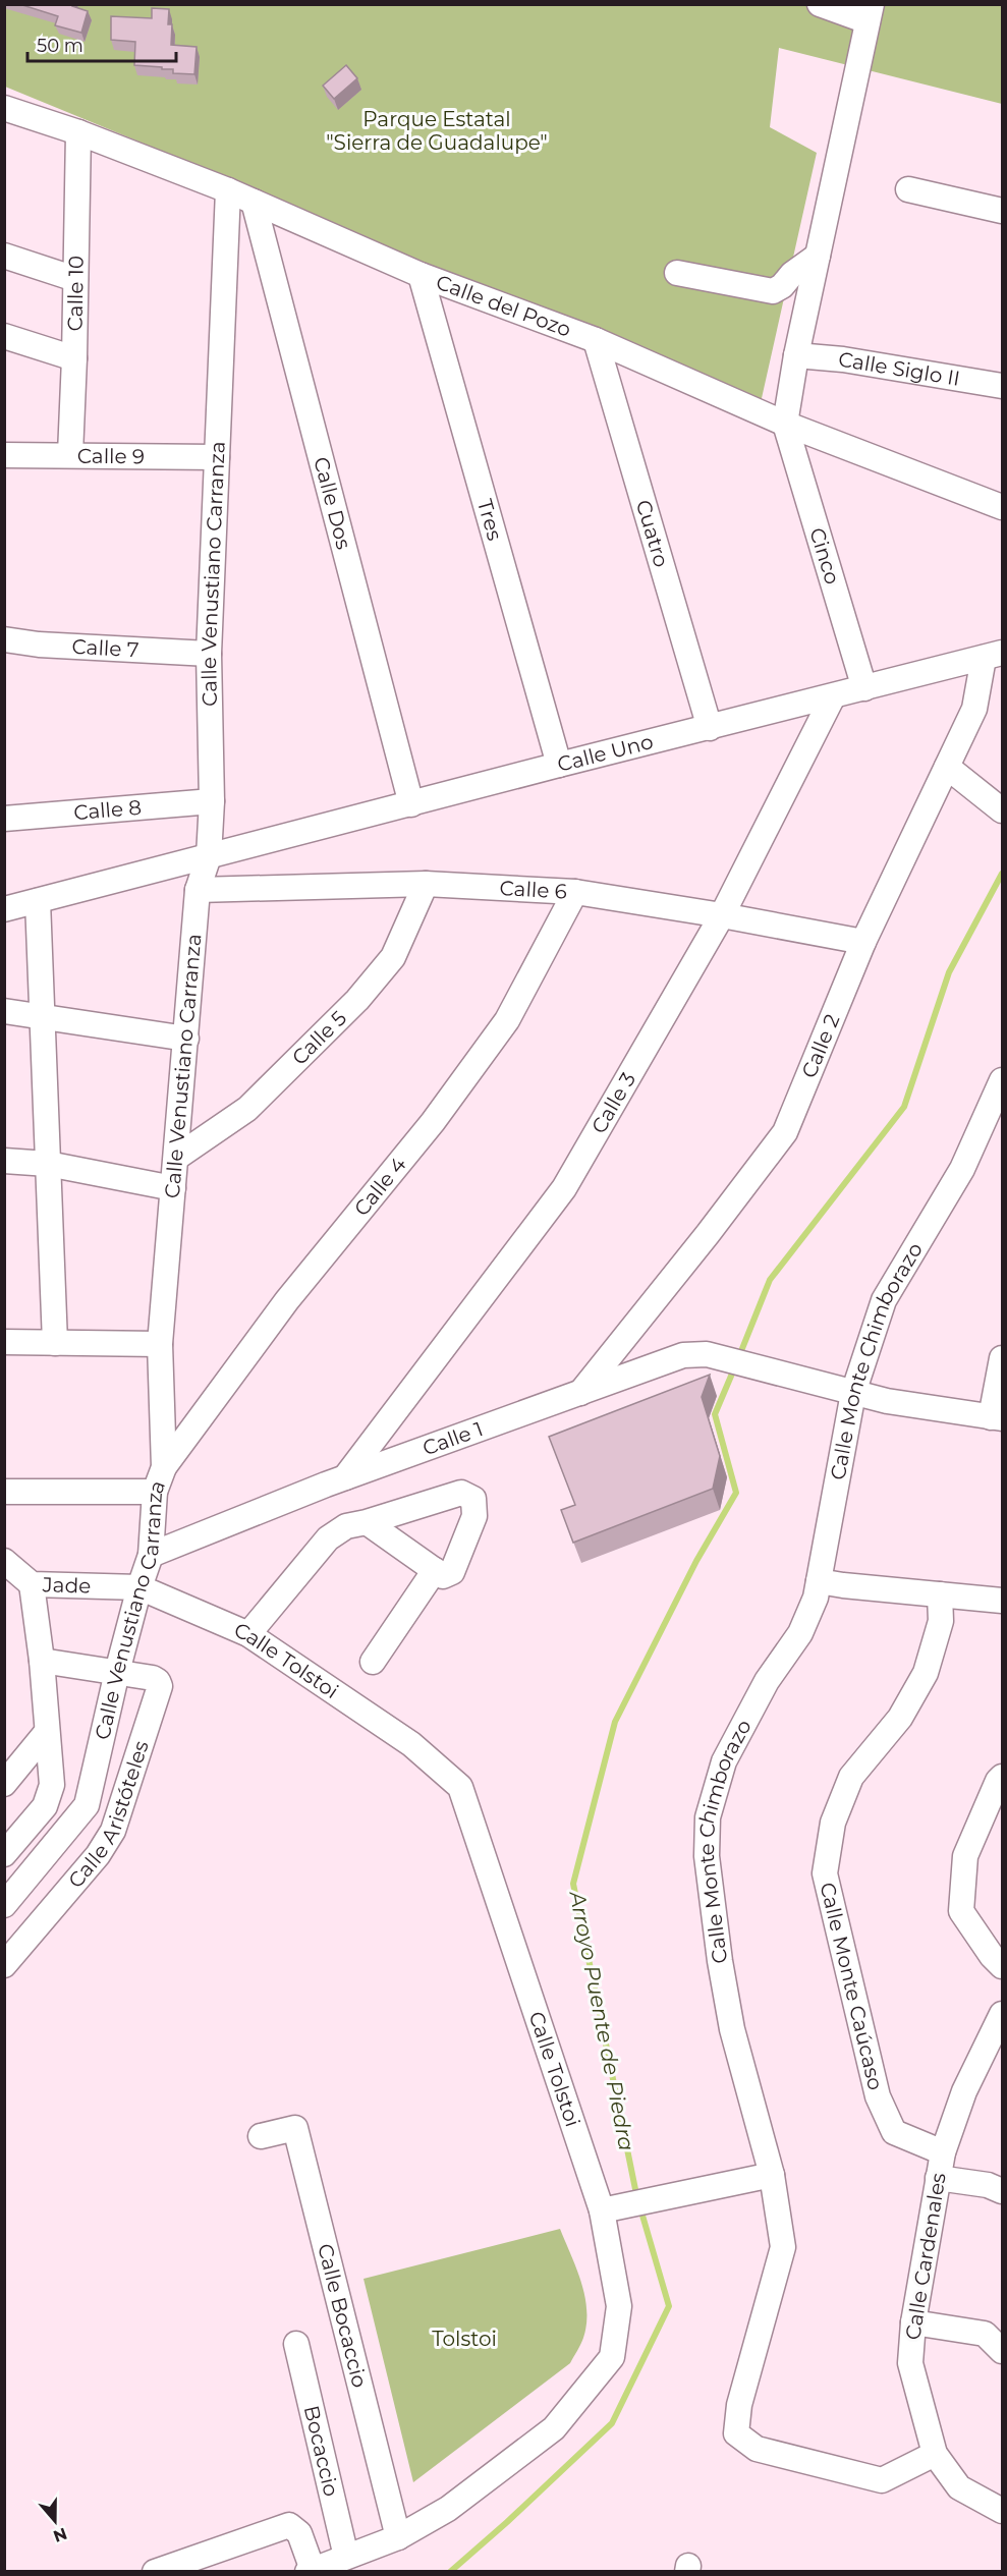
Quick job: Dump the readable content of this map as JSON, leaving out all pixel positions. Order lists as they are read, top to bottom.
{
  "streets": {
    "street": [
      "Calle 10",
      "Calle del Pozo",
      "Calle Siglo II",
      "Calle 9",
      "Calle Dos",
      "Tres",
      "Cuatro",
      "Cinco",
      "Calle Venustiano Carranza",
      "Calle 7",
      "Calle Uno",
      "Calle 8",
      "Calle 6",
      "Calle 5",
      "Calle 2",
      "Calle 3",
      "Calle 4",
      "Calle Monte Chimborazo",
      "Calle 1",
      "Jade",
      "Calle Tolstoi",
      "Calle Aristóteles",
      "Calle Monte Caúcaso",
      "Calle Cardenales",
      "Calle Bocaccio",
      "Bocaccio"
    ]
  },
  "crossings": [
    ["Calle 10", "Calle del Pozo"],
    ["Calle 10", "Calle 9"],
    ["Calle del Pozo", "Calle Dos"],
    ["Calle del Pozo", "Tres"],
    ["Calle del Pozo", "Cuatro"],
    ["Calle del Pozo", "Cinco"],
    ["Calle del Pozo", "Calle Venustiano Carranza"],
    ["Calle 9", "Calle Venustiano Carranza"],
    ["Calle Dos", "Calle Uno"],
    ["Tres", "Calle Uno"],
    ["Cuatro", "Calle Uno"],
    ["Cinco", "Calle Uno"],
    ["Calle Venustiano Carranza", "Calle 7"],
    ["Calle Venustiano Carranza", "Calle Uno"],
    ["Calle Venustiano Carranza", "Calle 8"],
    ["Calle Venustiano Carranza", "Calle 6"],
    ["Calle Venustiano Carranza", "Calle 5"],
    ["Calle Venustiano Carranza", "Calle 4"],
    ["Calle Venustiano Carranza", "Calle 1"],
    ["Calle Venustiano Carranza", "Jade"],
    ["Calle Venustiano Carranza", "Calle Tolstoi"],
    ["Calle Venustiano Carranza", "Calle Aristóteles"],
    ["Calle Uno", "Calle 2"],
    ["Calle Uno", "Calle 3"],
    ["Calle 6", "Calle 5"],
    ["Calle 6", "Calle 2"],
    ["Calle 6", "Calle 3"],
    ["Calle 6", "Calle 4"],
    ["Calle 2", "Calle 1"],
    ["Calle 3", "Calle 1"],
    ["Calle Monte Chimborazo", "Calle 1"],
    ["Calle Monte Chimborazo", "Calle Cardenales"],
    ["Jade", "Calle Tolstoi"],
    ["Calle Tolstoi", "Calle Bocaccio"],
    ["Calle Tolstoi", "Bocaccio"],
    ["Calle Monte Caúcaso", "Calle Cardenales"]
  ],
  "water": ["Arroyo Puente de Piedra"],
  "parks": ["Parque Estatal \"Sierra de Guadalupe\"", "Tolstoi"],
  "scale_bar": "50 m",
  "north": "bottom"
}
